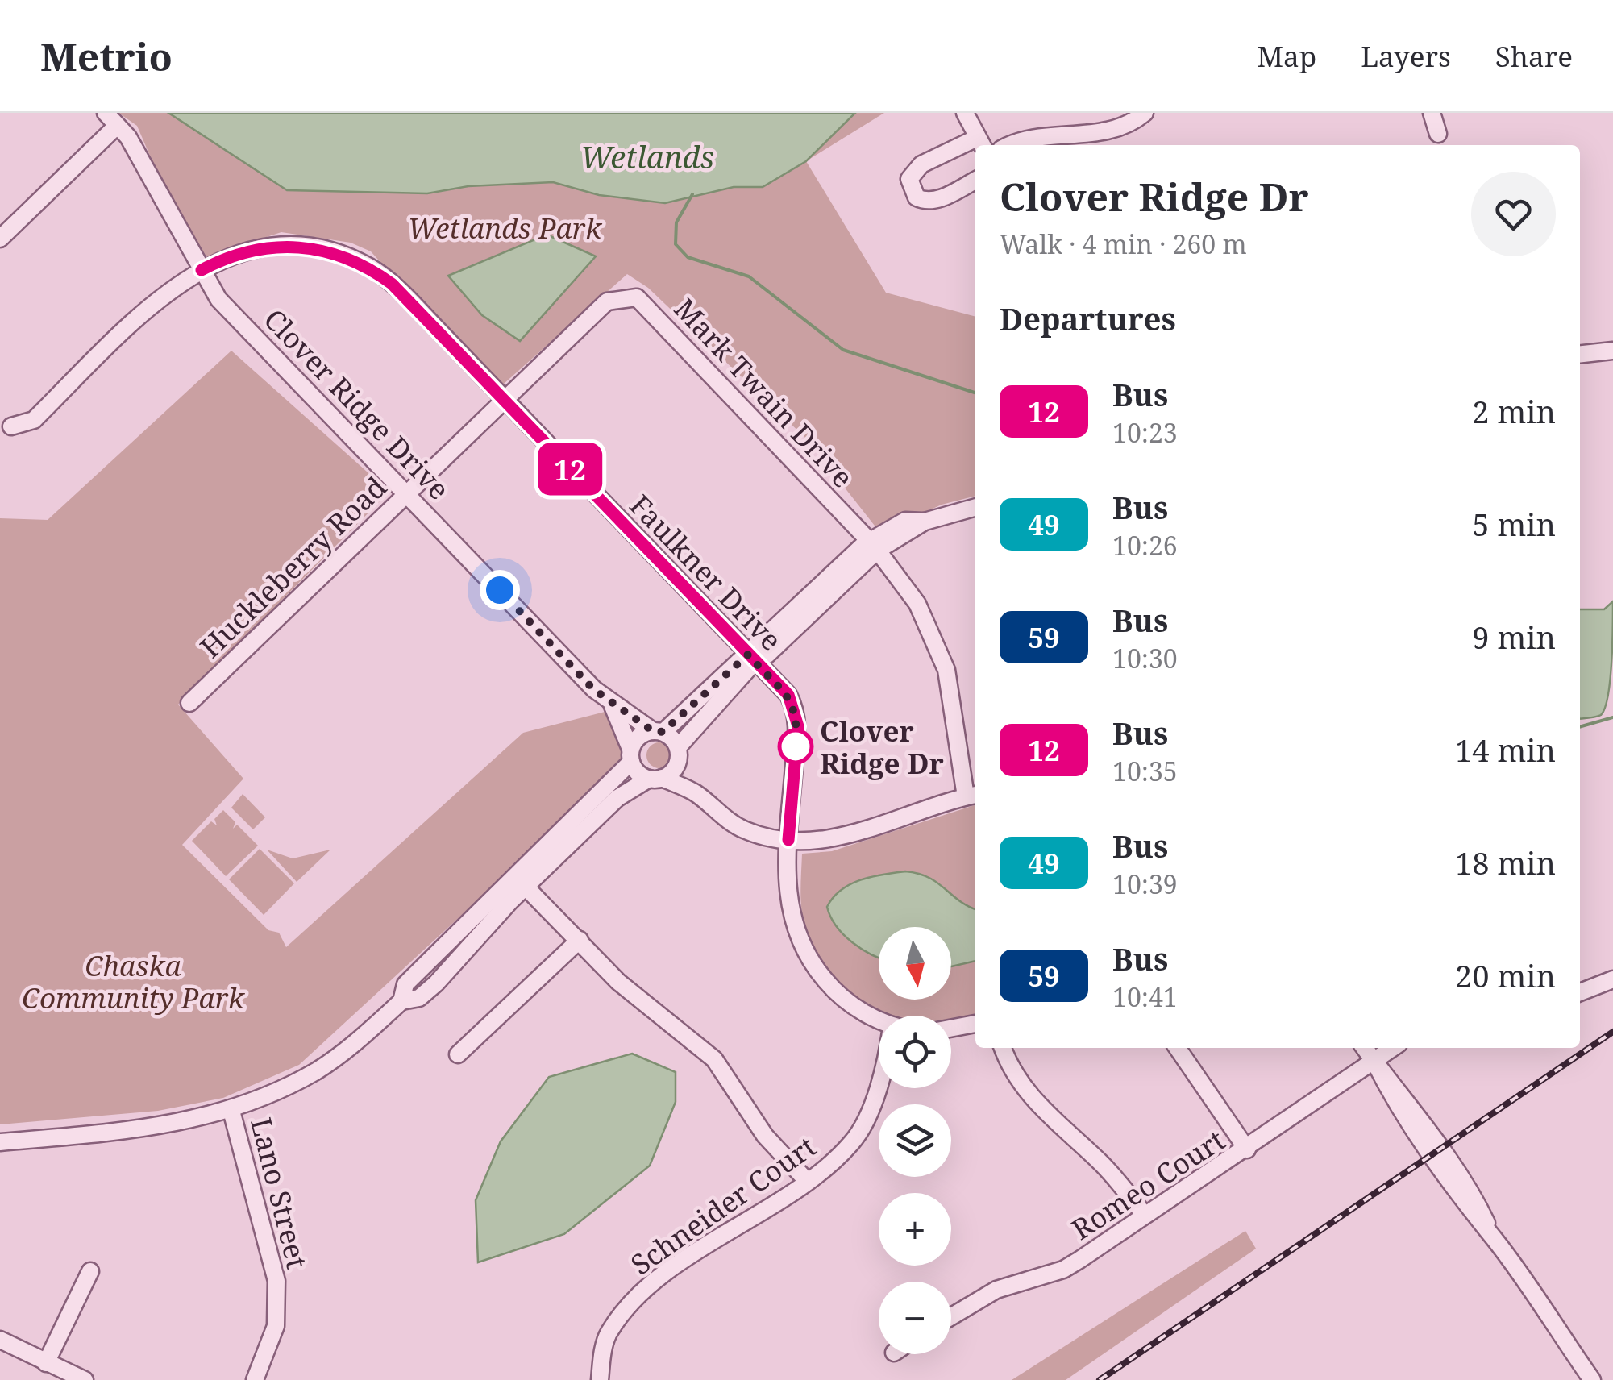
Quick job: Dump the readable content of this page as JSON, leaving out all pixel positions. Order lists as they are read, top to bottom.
{
  "streets": {
    "street": [
      "Mark Twain Drive",
      "Clover Ridge Drive",
      "Huckleberry Road",
      "Faulkner Drive",
      "Romeo Court",
      "Lano Street",
      "Schneider Court"
    ]
  },
  "crossings": [
    ["Mark Twain Drive", "Huckleberry Road"],
    ["Clover Ridge Drive", "Huckleberry Road"],
    ["Clover Ridge Drive", "Faulkner Drive"],
    ["Huckleberry Road", "Faulkner Drive"]
  ],
  "water": ["Wetlands"],
  "parks": ["Wetlands Park", "Chaska Community Park"],
  "places": ["Clover Ridge Dr"],
  "lines": ["bus line 12"],
  "north": "bottom",
  "page": {
    "header": "Metrio",
    "nav": ["Map", "Layers", "Share"],
    "on_map": "12",
    "heading": [
      ["Clover Ridge Dr", "Walk · 4 min · 260 m"],
      "Departures"
    ],
    "list": [
      {
        "mark": "12",
        "name": "Bus",
        "note": "10:23",
        "value": "2 min"
      },
      {
        "mark": "49",
        "name": "Bus",
        "note": "10:26",
        "value": "5 min"
      },
      {
        "mark": "59",
        "name": "Bus",
        "note": "10:30",
        "value": "9 min"
      },
      {
        "mark": "12",
        "name": "Bus",
        "note": "10:35",
        "value": "14 min"
      },
      {
        "mark": "49",
        "name": "Bus",
        "note": "10:39",
        "value": "18 min"
      },
      {
        "mark": "59",
        "name": "Bus",
        "note": "10:41",
        "value": "20 min"
      }
    ],
    "map_buttons": ["+", "−"]
  }
}
